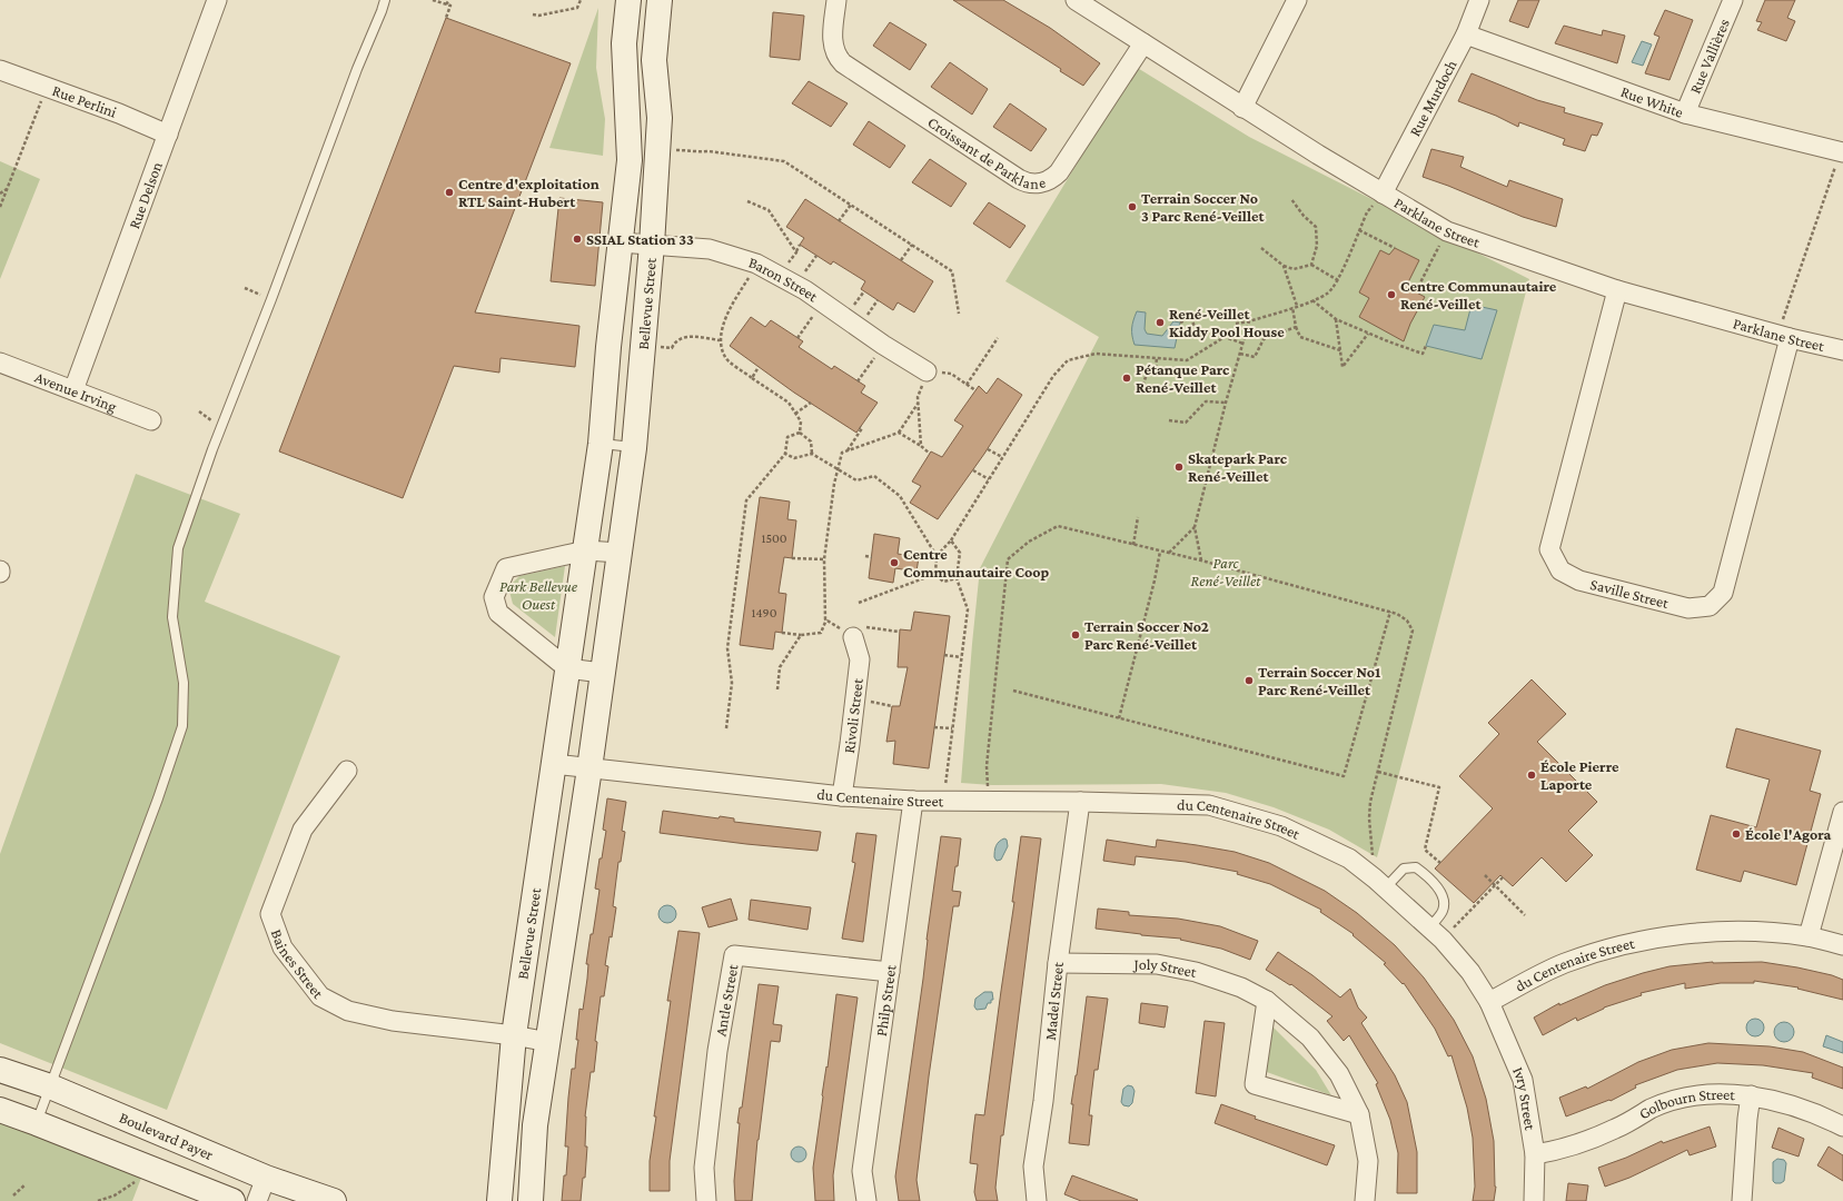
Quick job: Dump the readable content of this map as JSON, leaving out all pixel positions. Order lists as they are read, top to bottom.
{
  "streets": {
    "street": [
      "Rue Vallières",
      "Rue Murdoch",
      "Rue Perlini",
      "Rue White",
      "Croissant de Parklane",
      "Rue Delson",
      "Parklane Street",
      "Baron Street",
      "Bellevue Street",
      "Avenue Irving",
      "Saville Street",
      "Rivoli Street",
      "du Centenaire Street",
      "Baines Street",
      "Joly Street",
      "Antle Street",
      "Philp Street",
      "Madel Street",
      "Ivry Street",
      "Golbourn Street",
      "Boulevard Payer"
    ]
  },
  "crossings": [
    ["Rue Vallières", "Rue White"],
    ["Rue Murdoch", "Rue White"],
    ["Rue Murdoch", "Parklane Street"],
    ["Rue Perlini", "Rue Delson"],
    ["Croissant de Parklane", "Parklane Street"],
    ["Rue Delson", "Avenue Irving"],
    ["Parklane Street", "Saville Street"],
    ["Baron Street", "Bellevue Street"],
    ["Bellevue Street", "du Centenaire Street"],
    ["Bellevue Street", "Baines Street"],
    ["Rivoli Street", "du Centenaire Street"],
    ["du Centenaire Street", "Philp Street"],
    ["du Centenaire Street", "Madel Street"],
    ["du Centenaire Street", "Ivry Street"],
    ["Joly Street", "Madel Street"],
    ["Antle Street", "Philp Street"],
    ["Ivry Street", "Golbourn Street"]
  ],
  "parks": ["Parc René-Veillet", "Park Bellevue Ouest"],
  "places": [
    "Centre d'exploitation RTL Saint-Hubert",
    "Terrain Soccer No 3 Parc René-Veillet",
    "SSIAL Station 33",
    "Centre Communautaire René-Veillet",
    "René-Veillet Kiddy Pool House",
    "Pétanque Parc René-Veillet",
    "Skatepark Parc René-Veillet",
    "Centre Communautaire Coop",
    "Terrain Soccer No2 Parc René-Veillet",
    "Terrain Soccer No1 Parc René-Veillet",
    "École Pierre Laporte",
    "École l'Agora"
  ],
  "house_numbers": ["1500", "1490"]
}
